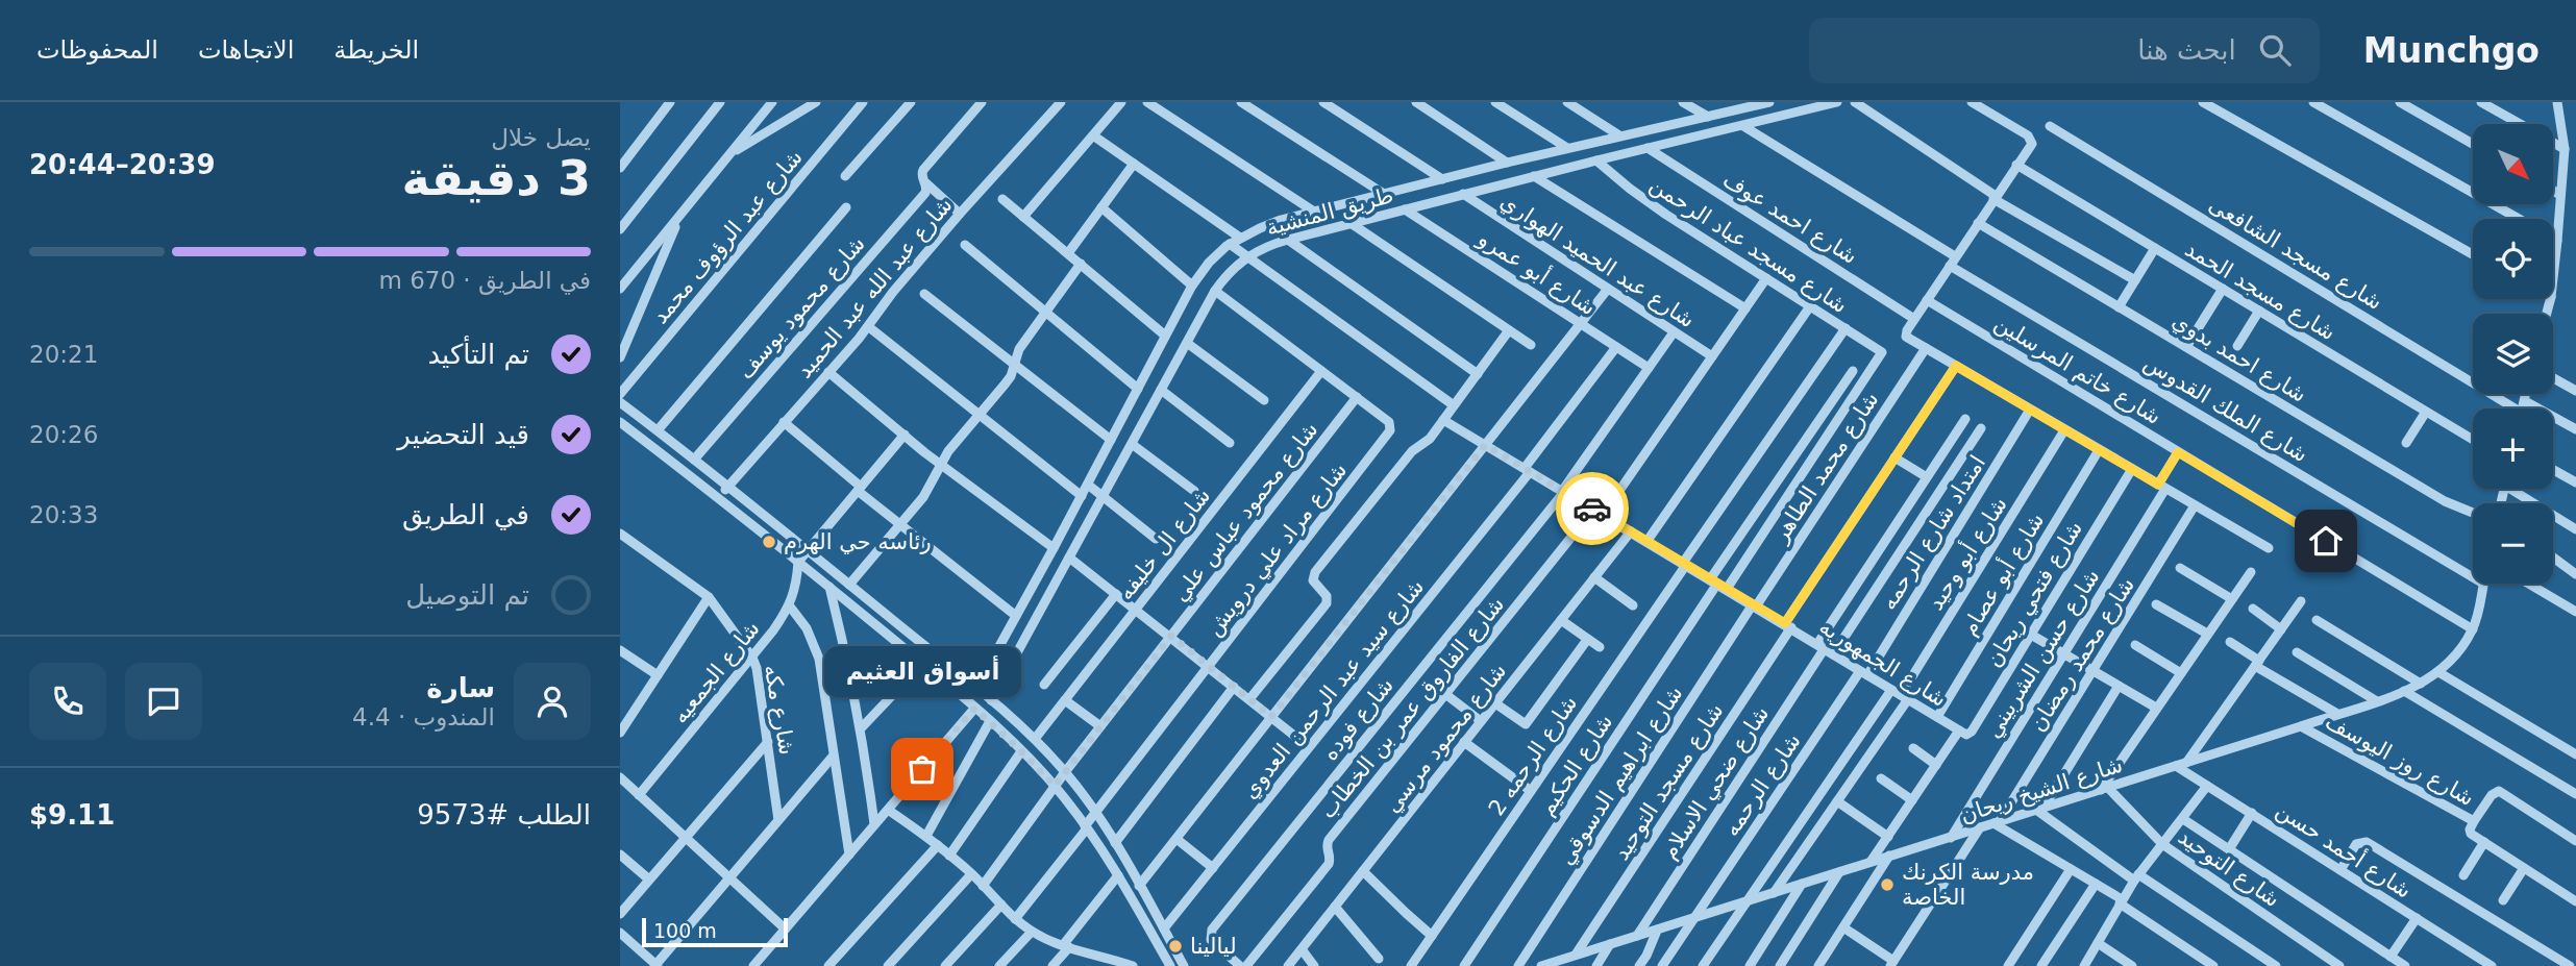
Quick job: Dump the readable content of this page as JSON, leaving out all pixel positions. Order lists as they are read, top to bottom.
{
  "streets": {
    "street": [
      "طريق المنشية",
      "شارع احمد عوف",
      "شارع عبد الرؤوف محمد",
      "شارع مسجد عباد الرحمن",
      "شارع مسجد الشافعى",
      "شارع عبد الحميد الهواري",
      "شارع أبو عمرو",
      "شارع عبد الله عبد الحميد",
      "شارع مسجد الحمد",
      "شارع محمود يوسف",
      "شارع احمد بدوي",
      "شارع خاتم المرسلين",
      "شارع الملك القدوس",
      "شارع محمد الطاهر",
      "شارع محمود عباس علي",
      "امتداد شارع الرحمه",
      "شارع ال خليفه",
      "شارع مراد علي درويش",
      "شارع أبو وحيد",
      "شارع أبو عصام",
      "شارع فتحي ريحان",
      "شارع حسن الشربيني",
      "شارع محمد رمضان",
      "شارع الجمهوريه",
      "شارع الجمعيه",
      "شارع سيد عبد الرحمن العدوي",
      "شارع الفاروق عمر بن الخطاب",
      "شارع مكه",
      "شارع فوده",
      "شارع محمود مرسي",
      "شارع الرحمه 2",
      "شارع روز اليوسف",
      "شارع الحكيم",
      "شارع ابراهيم الدسوقي",
      "شارع مسجد التوحيد",
      "شارع ضحي الاسلام",
      "شارع الرحمه",
      "شارع الشيخ ريحان",
      "شارع أحمد حسن",
      "شارع التوحيد"
    ]
  },
  "crossings": [
    ["طريق المنشية", "شارع احمد عوف"],
    ["طريق المنشية", "شارع مسجد عباد الرحمن"],
    ["طريق المنشية", "شارع عبد الحميد الهواري"],
    ["طريق المنشية", "شارع أبو عمرو"],
    ["طريق المنشية", "شارع الملك القدوس"],
    ["شارع مسجد عباد الرحمن", "شارع الجمهوريه"],
    ["شارع مسجد عباد الرحمن", "شارع الرحمه 2"],
    ["شارع مسجد عباد الرحمن", "شارع الحكيم"],
    ["شارع أبو عمرو", "شارع سيد عبد الرحمن العدوي"],
    ["شارع خاتم المرسلين", "شارع حسن الشربيني"],
    ["شارع خاتم المرسلين", "شارع الشيخ ريحان"],
    ["شارع محمد الطاهر", "شارع الجمهوريه"],
    ["شارع محمد الطاهر", "شارع ابراهيم الدسوقي"],
    ["شارع محمود عباس علي", "شارع مراد علي درويش"],
    ["امتداد شارع الرحمه", "شارع الجمهوريه"],
    ["امتداد شارع الرحمه", "شارع الرحمه"],
    ["شارع أبو وحيد", "شارع الجمهوريه"],
    ["شارع أبو وحيد", "شارع الشيخ ريحان"],
    ["شارع أبو عصام", "شارع الجمهوريه"],
    ["شارع فتحي ريحان", "شارع الجمهوريه"],
    ["شارع فتحي ريحان", "شارع الشيخ ريحان"],
    ["شارع حسن الشربيني", "شارع الشيخ ريحان"],
    ["شارع محمد رمضان", "شارع الشيخ ريحان"],
    ["شارع الجمهوريه", "شارع سيد عبد الرحمن العدوي"],
    ["شارع الجمهوريه", "شارع الفاروق عمر بن الخطاب"],
    ["شارع الجمهوريه", "شارع فوده"],
    ["شارع الجمهوريه", "شارع محمود مرسي"],
    ["شارع الجمهوريه", "شارع الرحمه 2"],
    ["شارع الجمهوريه", "شارع الحكيم"],
    ["شارع الجمهوريه", "شارع ابراهيم الدسوقي"],
    ["شارع الجمهوريه", "شارع مسجد التوحيد"],
    ["شارع الجمهوريه", "شارع ضحي الاسلام"],
    ["شارع الجمهوريه", "شارع الرحمه"],
    ["شارع الجمعيه", "شارع مكه"],
    ["شارع روز اليوسف", "شارع الشيخ ريحان"],
    ["شارع مسجد التوحيد", "شارع الشيخ ريحان"],
    ["شارع ضحي الاسلام", "شارع الشيخ ريحان"],
    ["شارع الرحمه", "شارع الشيخ ريحان"],
    ["شارع الشيخ ريحان", "شارع أحمد حسن"],
    ["شارع الشيخ ريحان", "شارع التوحيد"]
  ],
  "places": [
    "رئاسه حي الهرم",
    "أسواق العثيم",
    "مدرسة الكرنك الخاصة",
    "ليالينا"
  ],
  "scale_bar": "100 m",
  "north": "bottom right",
  "page": {
    "header": "Munchgo",
    "search": "ابحث هنا",
    "nav": ["الخريطة", "الاتجاهات", "المحفوظات"],
    "heading": ["3 دقيقة", "يصل خلال", "20:39–20:44"],
    "panel": [
      "سارة",
      "المندوب · 4.4",
      "الطلب #9573",
      "$9.11"
    ],
    "map_buttons": ["+", "−"],
    "bar": "في الطريق · 670 m",
    "list": [
      ["تم التأكيد", "20:21"],
      ["قيد التحضير", "20:26"],
      ["في الطريق", "20:33"],
      "تم التوصيل"
    ],
    "bubble": "أسواق العثيم",
    "scale": "100 m"
  }
}
